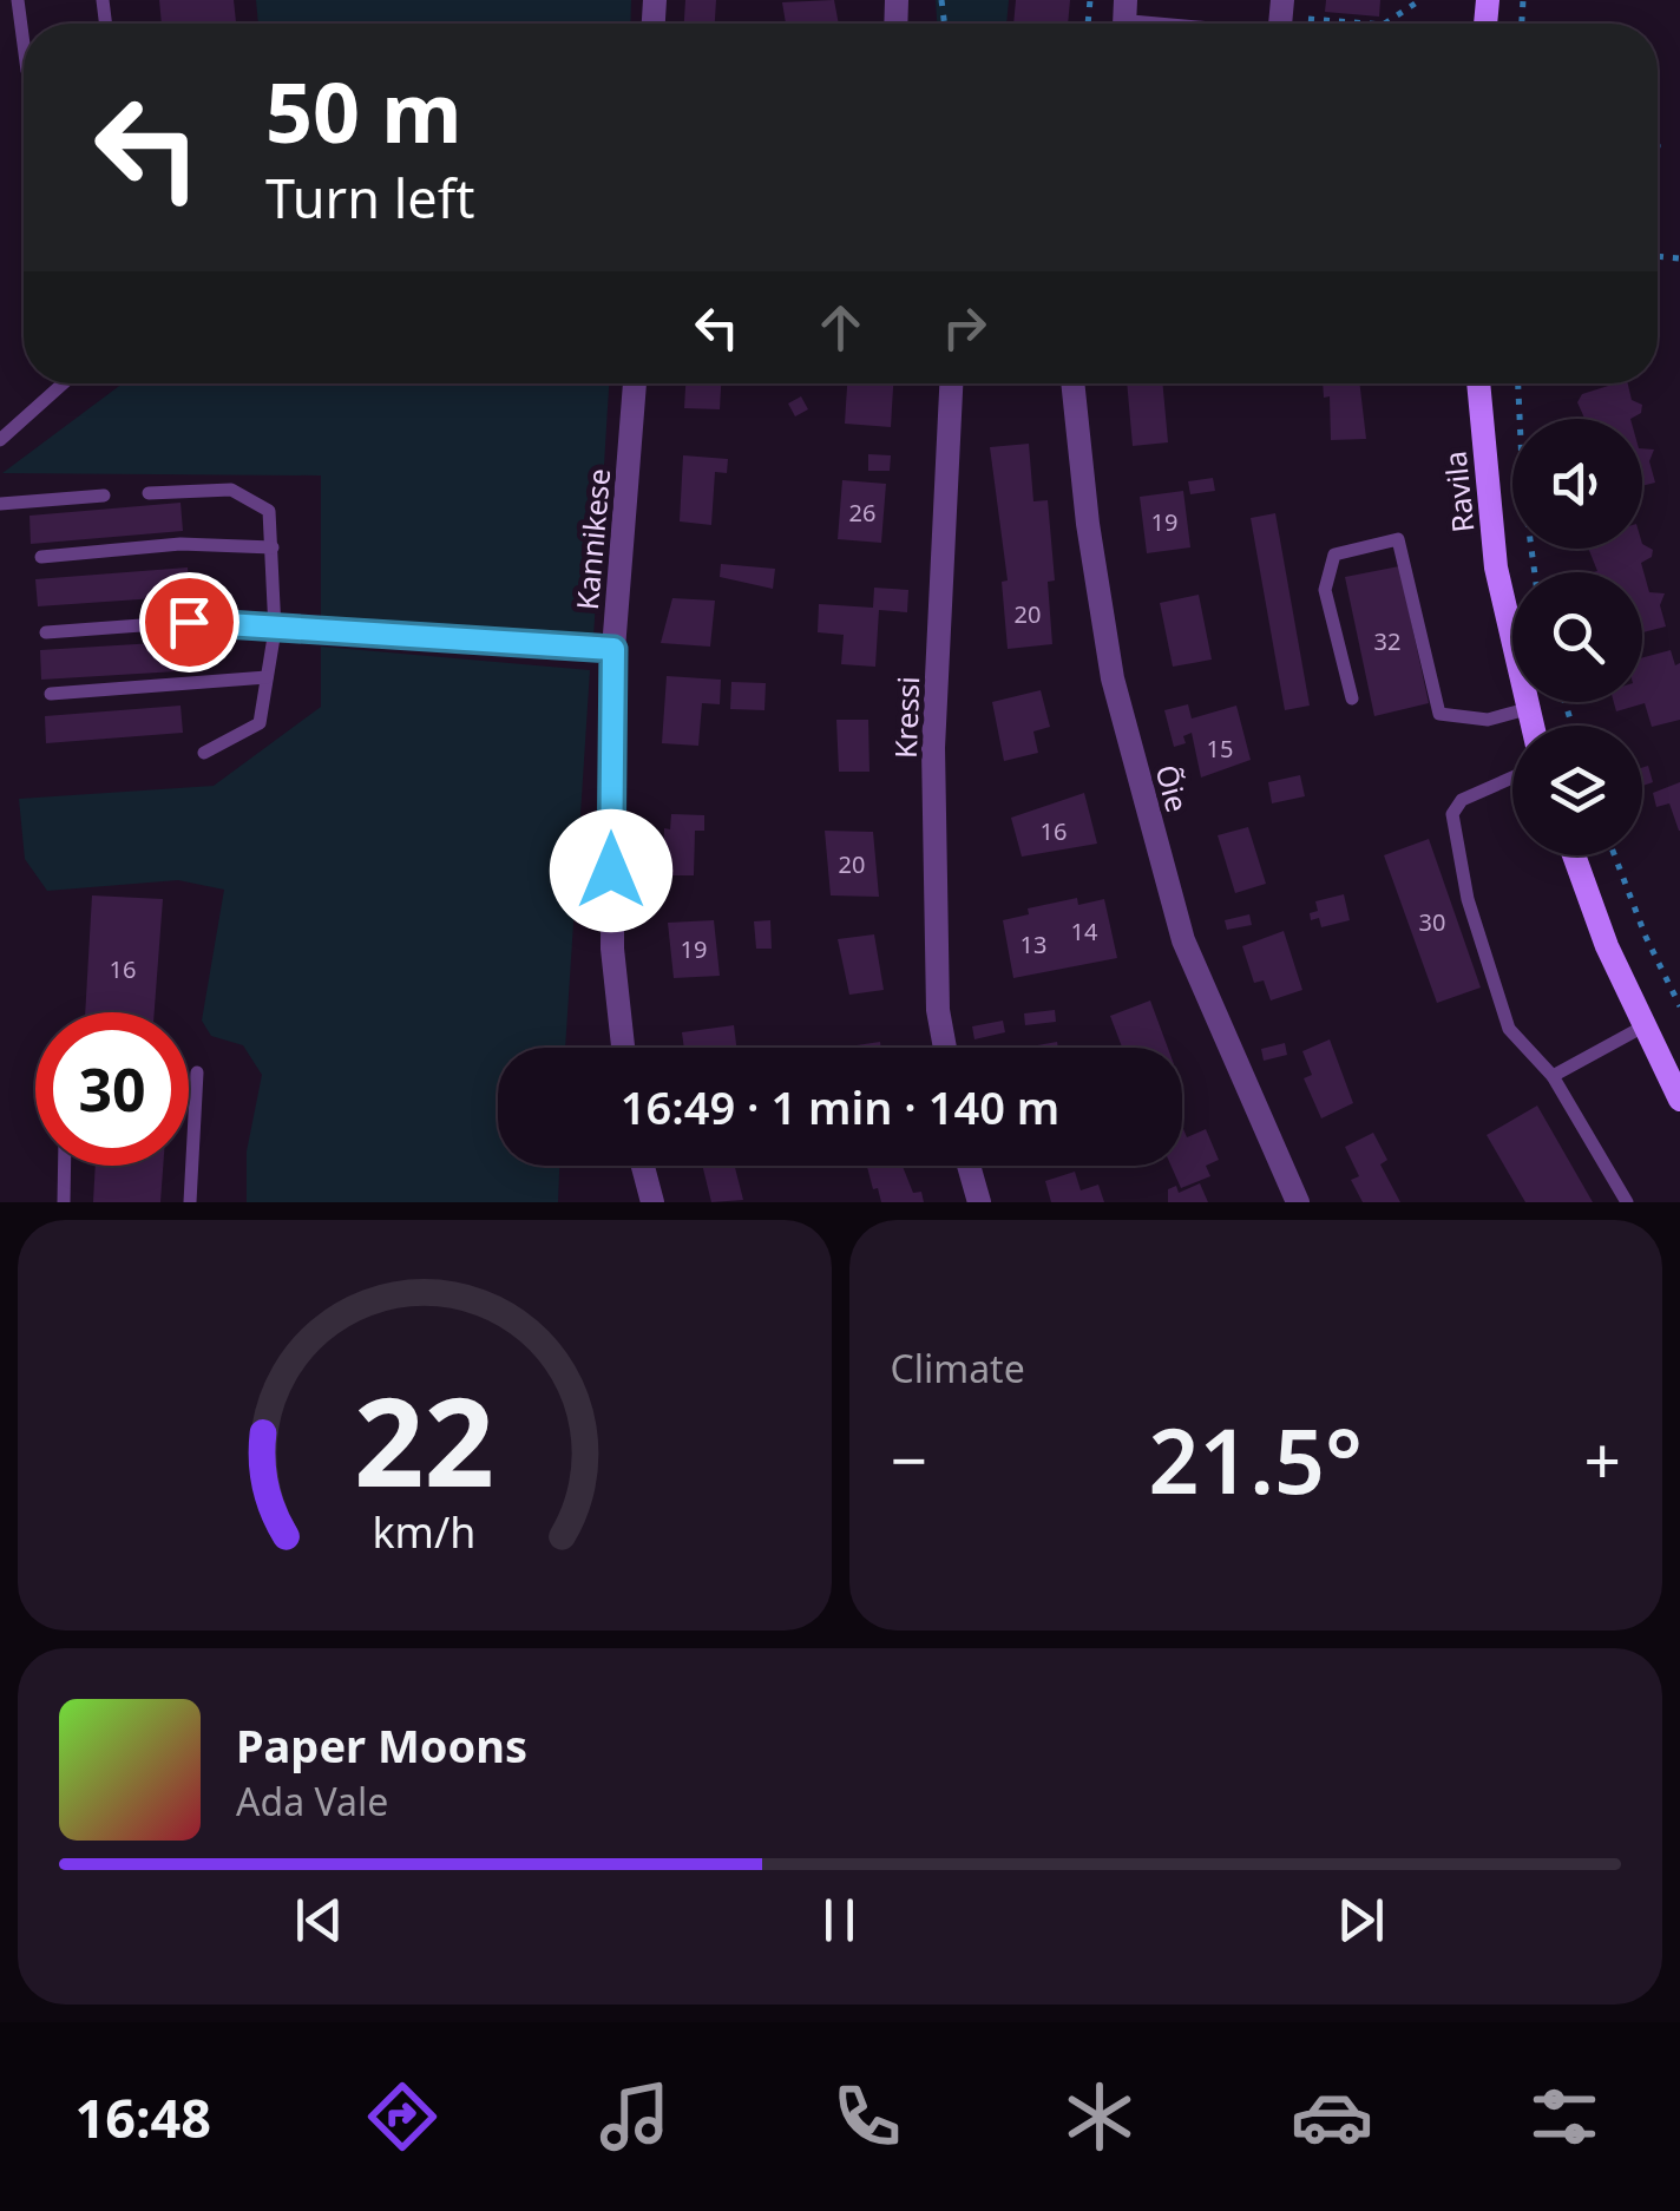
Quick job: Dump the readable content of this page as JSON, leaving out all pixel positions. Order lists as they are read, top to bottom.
{
  "streets": {
    "street": [
      "Ravila",
      "Kannikese",
      "Kressi",
      "Õie"
    ]
  },
  "house_numbers": [
    "26",
    "19",
    "20",
    "32",
    "15",
    "16",
    "20",
    "30",
    "14",
    "13",
    "19",
    "16"
  ],
  "page": {
    "turn": ["50 m", "Turn left"],
    "limit": "30",
    "trip": "16:49 · 1 min · 140 m",
    "tile": "Climate",
    "heat": ["−", "21.5°", "+"],
    "song": ["Paper Moons", "Ada Vale"],
    "tabs": "16:48",
    "gauge": ["22", "km/h"]
  }
}
